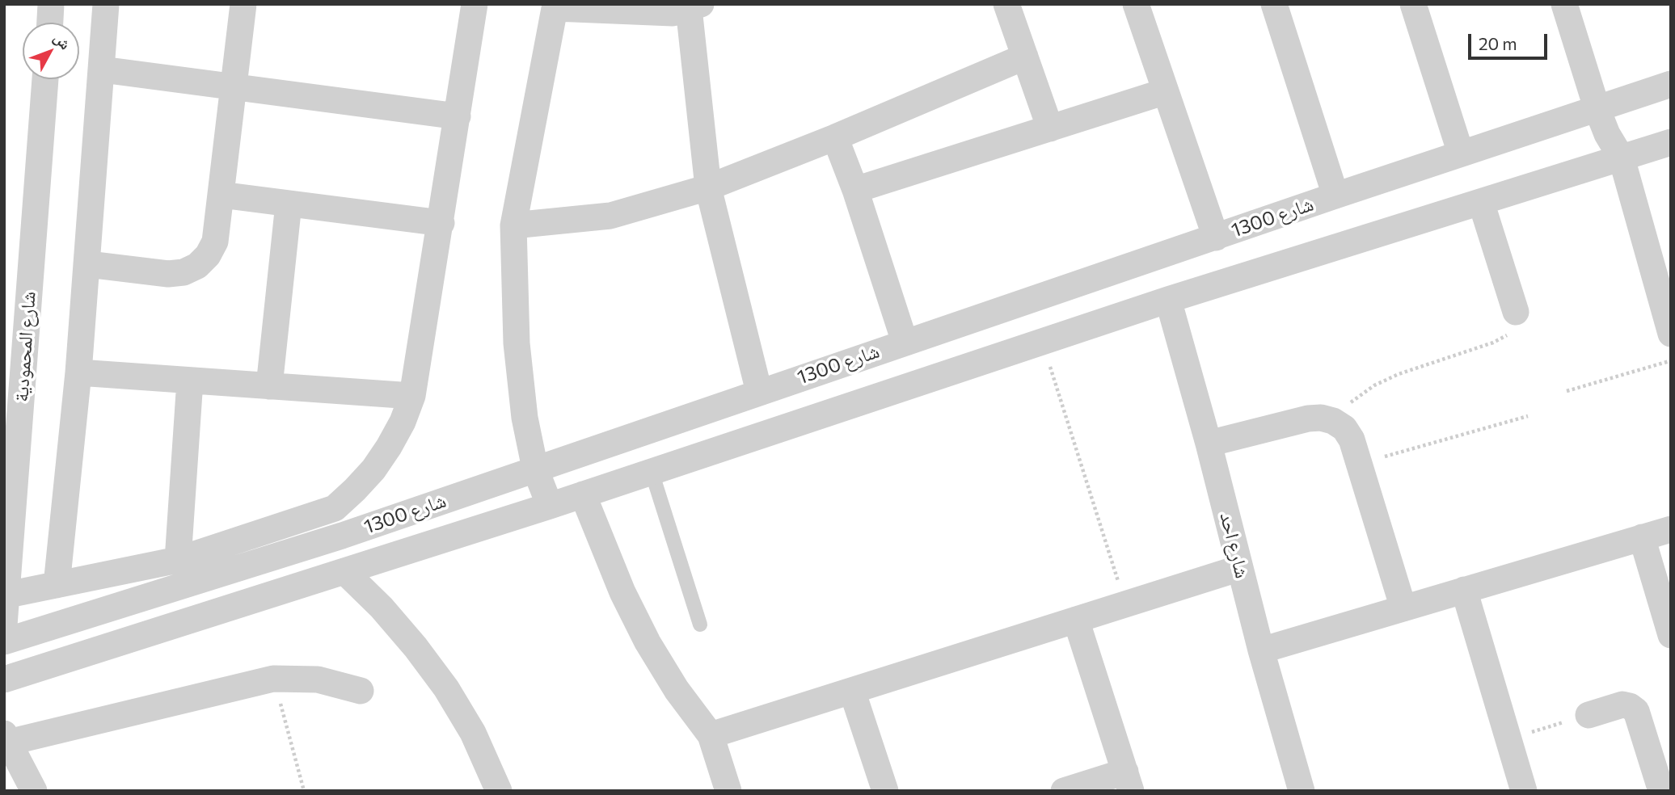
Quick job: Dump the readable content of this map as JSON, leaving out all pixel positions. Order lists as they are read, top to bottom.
{
  "streets": {
    "street": ["شارع 1300", "شارع المحمودية", "شارع احد"]
  },
  "crossings": [
    ["شارع 1300", "شارع احد"]
  ],
  "scale_bar": "20 m",
  "north": "top right"
}
